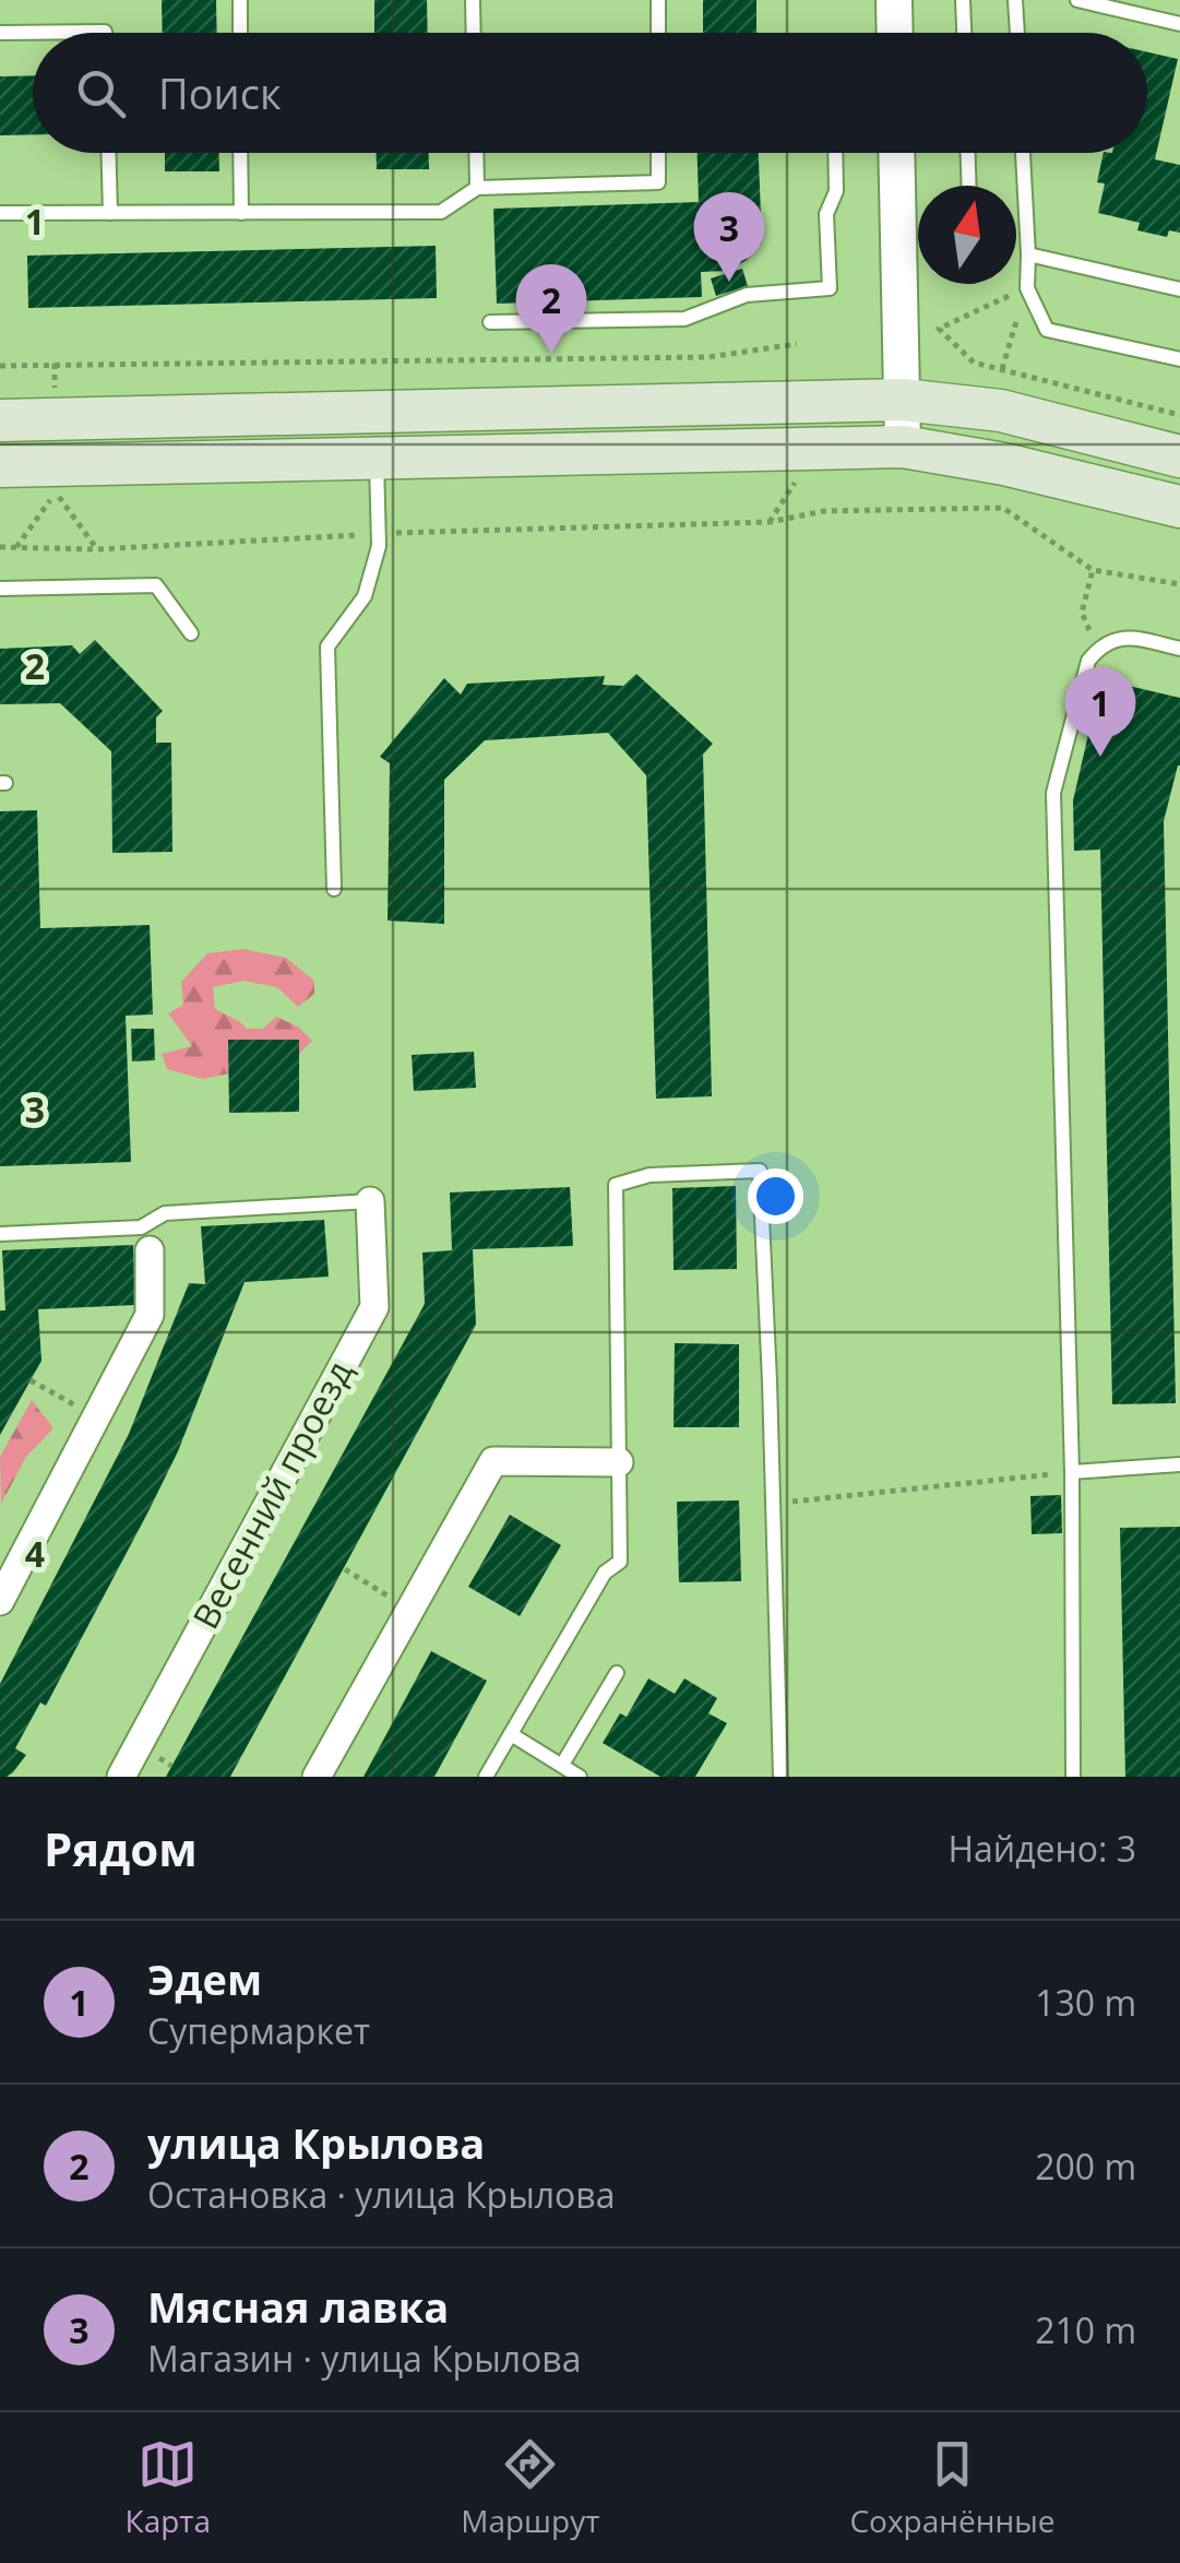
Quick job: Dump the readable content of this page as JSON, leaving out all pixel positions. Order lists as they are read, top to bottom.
{
  "streets": {
    "street": ["Весенний проезд"]
  },
  "north": "top",
  "page": {
    "search": "Поиск",
    "pins": ["3", "2", "1"],
    "heading": ["Рядом", "Найдено: 3"],
    "list": [
      {
        "mark": "1",
        "name": "Эдем",
        "note": "Супермаркет",
        "value": "130 m"
      },
      {
        "mark": "2",
        "name": "улица Крылова",
        "note": "Остановка · улица Крылова",
        "value": "200 m"
      },
      {
        "mark": "3",
        "name": "Мясная лавка",
        "note": "Магазин · улица Крылова",
        "value": "210 m"
      }
    ],
    "nav": ["Карта", "Маршрут", "Сохранённые"]
  },
  "grid": {
    "rows": [
      "1",
      "2",
      "3",
      "4"
    ]
  }
}
